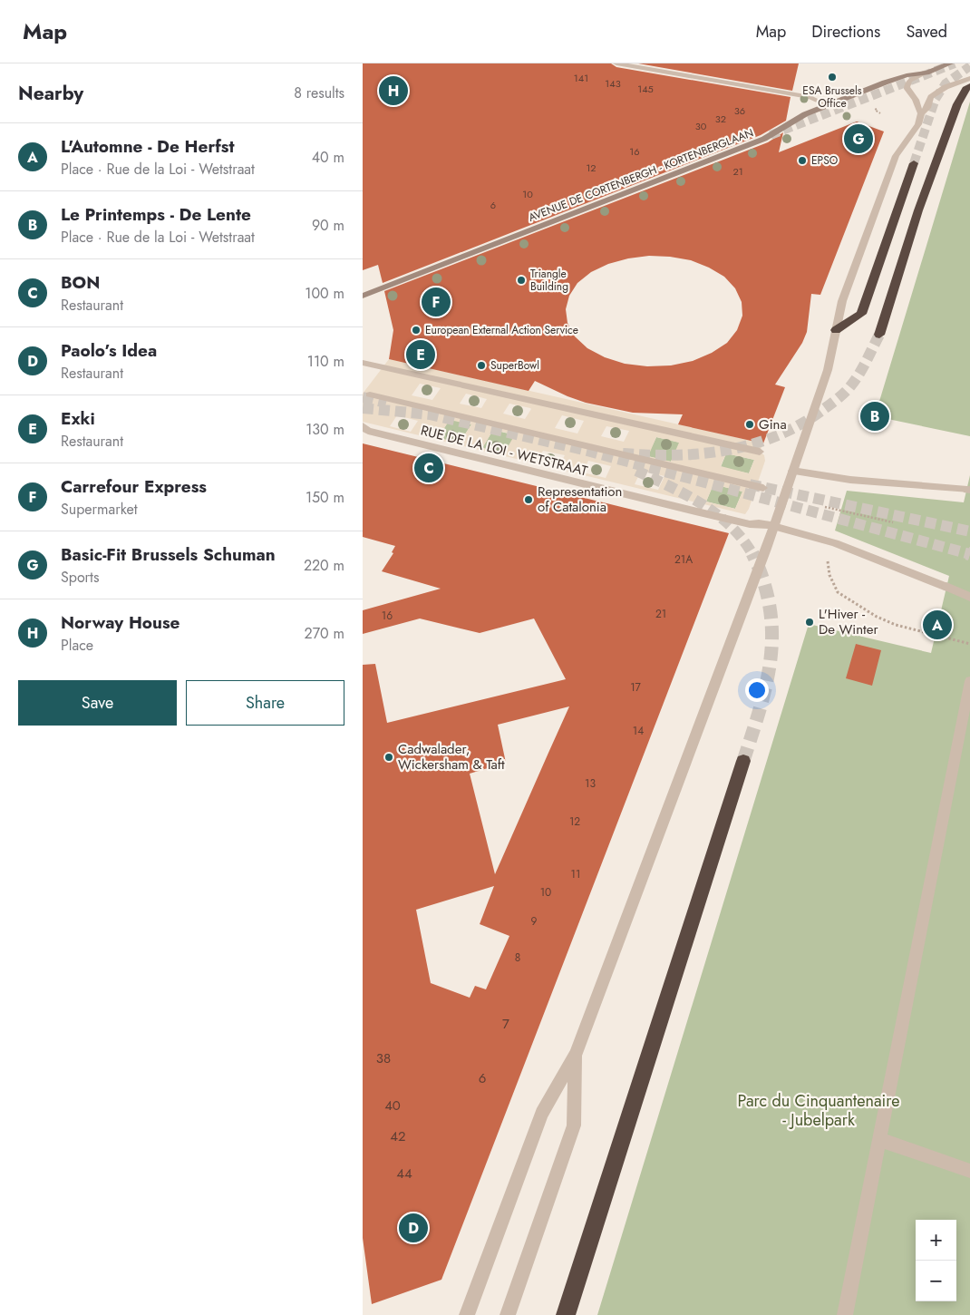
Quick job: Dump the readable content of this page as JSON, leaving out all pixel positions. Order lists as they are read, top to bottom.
{
  "streets": {
    "main road": ["AVENUE DE CORTENBERGH - KORTENBERGLAAN"],
    "street": ["RUE DE LA LOI - WETSTRAAT"]
  },
  "parks": ["Parc du Cinquantenaire - Jubelpark"],
  "places": [
    "ESA Brussels Office",
    "EPSO",
    "Triangle Building",
    "European External Action Service",
    "SuperBowl",
    "Gina",
    "Representation of Catalonia",
    "L'Hiver - De Winter",
    "Cadwalader, Wickersham & Taft"
  ],
  "house_numbers": [
    "141",
    "143",
    "145",
    "36",
    "32",
    "30",
    "16",
    "12",
    "21",
    "10",
    "6",
    "21A",
    "21",
    "16",
    "17",
    "14",
    "13",
    "12",
    "11",
    "10",
    "9",
    "8",
    "7",
    "38",
    "6",
    "40",
    "42",
    "44"
  ],
  "page": {
    "header": "Map",
    "nav": ["Map", "Directions", "Saved"],
    "heading": ["Nearby", "8 results"],
    "pins": [
      "H",
      "G",
      "F",
      "E",
      "B",
      "C",
      "A",
      "D"
    ],
    "list": [
      {
        "mark": "A",
        "name": "L'Automne - De Herfst",
        "note": "Place · Rue de la Loi - Wetstraat",
        "value": "40 m"
      },
      {
        "mark": "B",
        "name": "Le Printemps - De Lente",
        "note": "Place · Rue de la Loi - Wetstraat",
        "value": "90 m"
      },
      {
        "mark": "C",
        "name": "BON",
        "note": "Restaurant",
        "value": "100 m"
      },
      {
        "mark": "D",
        "name": "Paolo’s Idea",
        "note": "Restaurant",
        "value": "110 m"
      },
      {
        "mark": "E",
        "name": "Exki",
        "note": "Restaurant",
        "value": "130 m"
      },
      {
        "mark": "F",
        "name": "Carrefour Express",
        "note": "Supermarket",
        "value": "150 m"
      },
      {
        "mark": "G",
        "name": "Basic-Fit Brussels Schuman",
        "note": "Sports",
        "value": "220 m"
      },
      {
        "mark": "H",
        "name": "Norway House",
        "note": "Place",
        "value": "270 m"
      }
    ],
    "buttons": ["Save", "Share"],
    "map_buttons": ["+", "−"]
  }
}
